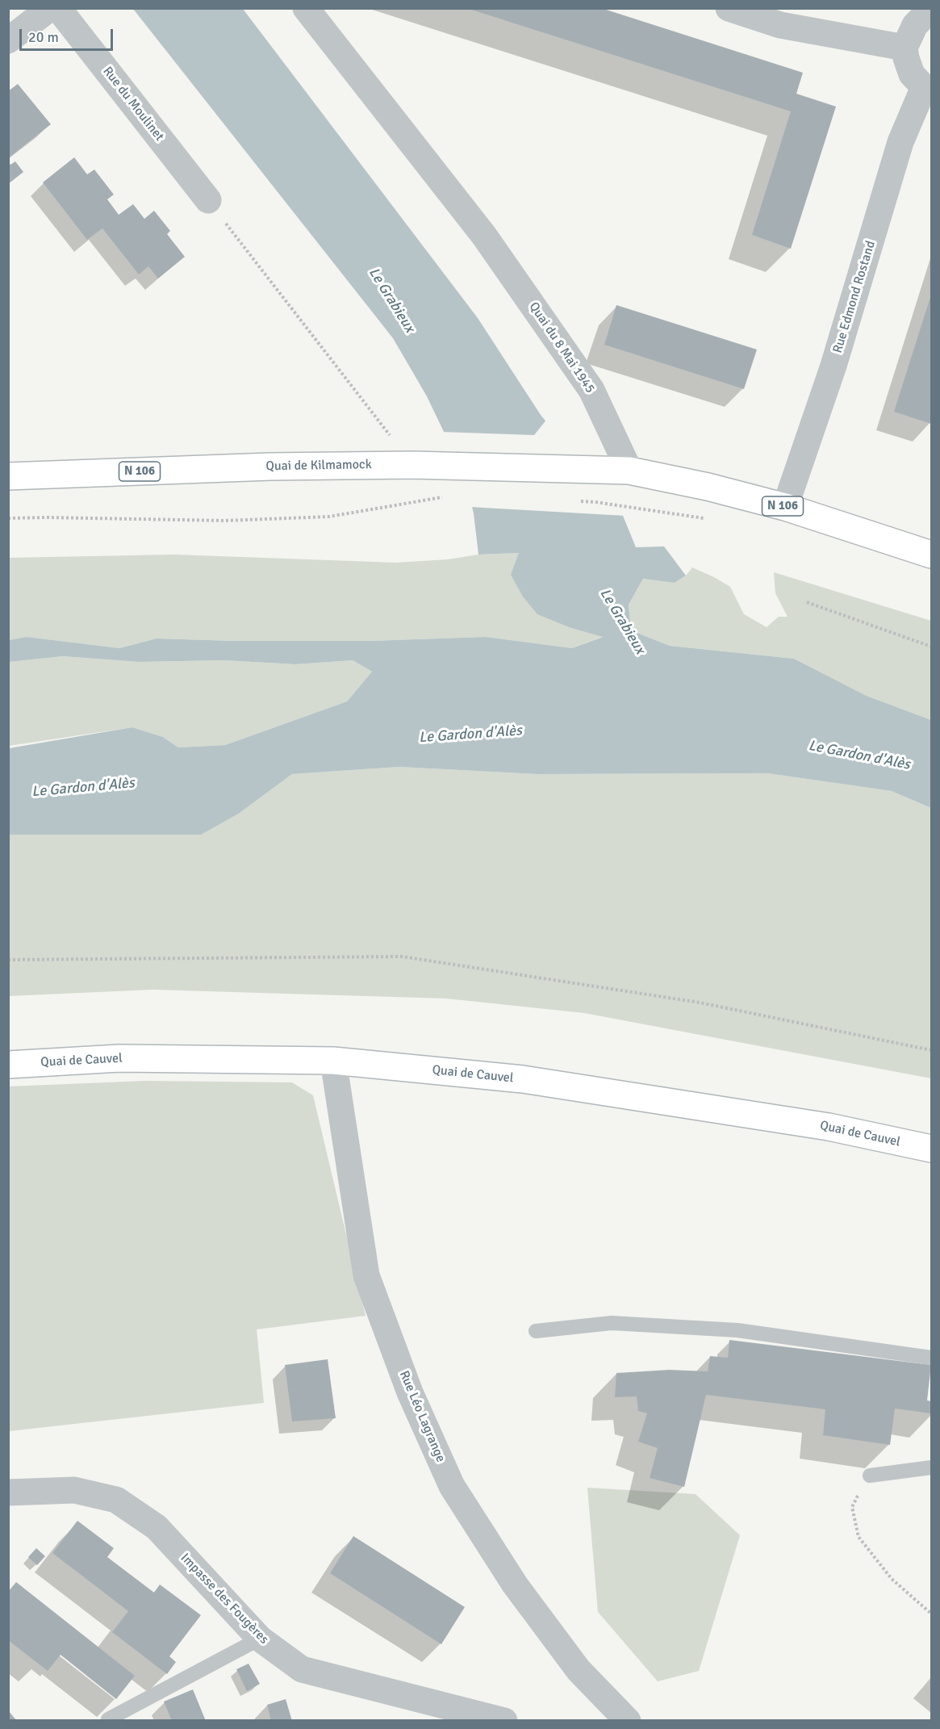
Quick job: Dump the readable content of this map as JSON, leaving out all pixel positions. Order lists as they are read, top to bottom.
{
  "streets": {
    "main road": ["Quai de Kilmamock", "N 106", "Quai de Cauvel"],
    "street": [
      "Rue du Moulinet",
      "Rue Edmond Rostand",
      "Quai du 8 Mai 1945",
      "Rue Léo Lagrange",
      "Impasse des Fougères"
    ]
  },
  "crossings": [
    ["Rue Edmond Rostand", "N 106"],
    ["Quai du 8 Mai 1945", "Quai de Kilmamock"],
    ["Quai du 8 Mai 1945", "N 106"],
    ["Quai de Kilmamock", "N 106"],
    ["Quai de Cauvel", "Rue Léo Lagrange"]
  ],
  "water": ["Le Grabieux", "Le Gardon d'Alès"],
  "scale_bar": "20 m"
}
